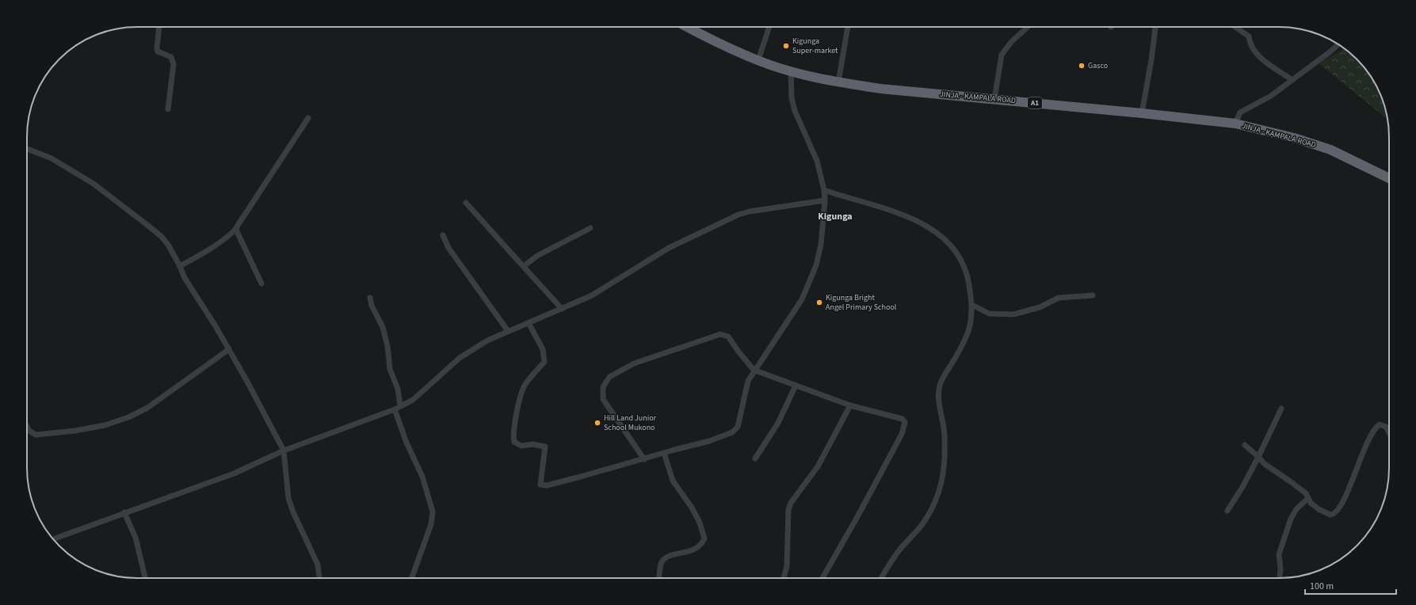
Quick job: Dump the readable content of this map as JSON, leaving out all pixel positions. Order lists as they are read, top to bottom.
{
  "streets": {
    "highway": ["JINJA - KAMPALA ROAD", "A1"]
  },
  "districts": ["Kigunga"],
  "places": [
    "Kigunga Super-market",
    "Gasco",
    "Kigunga Bright Angel Primary School",
    "Hill Land Junior School Mukono"
  ],
  "scale_bar": "100 m"
}
